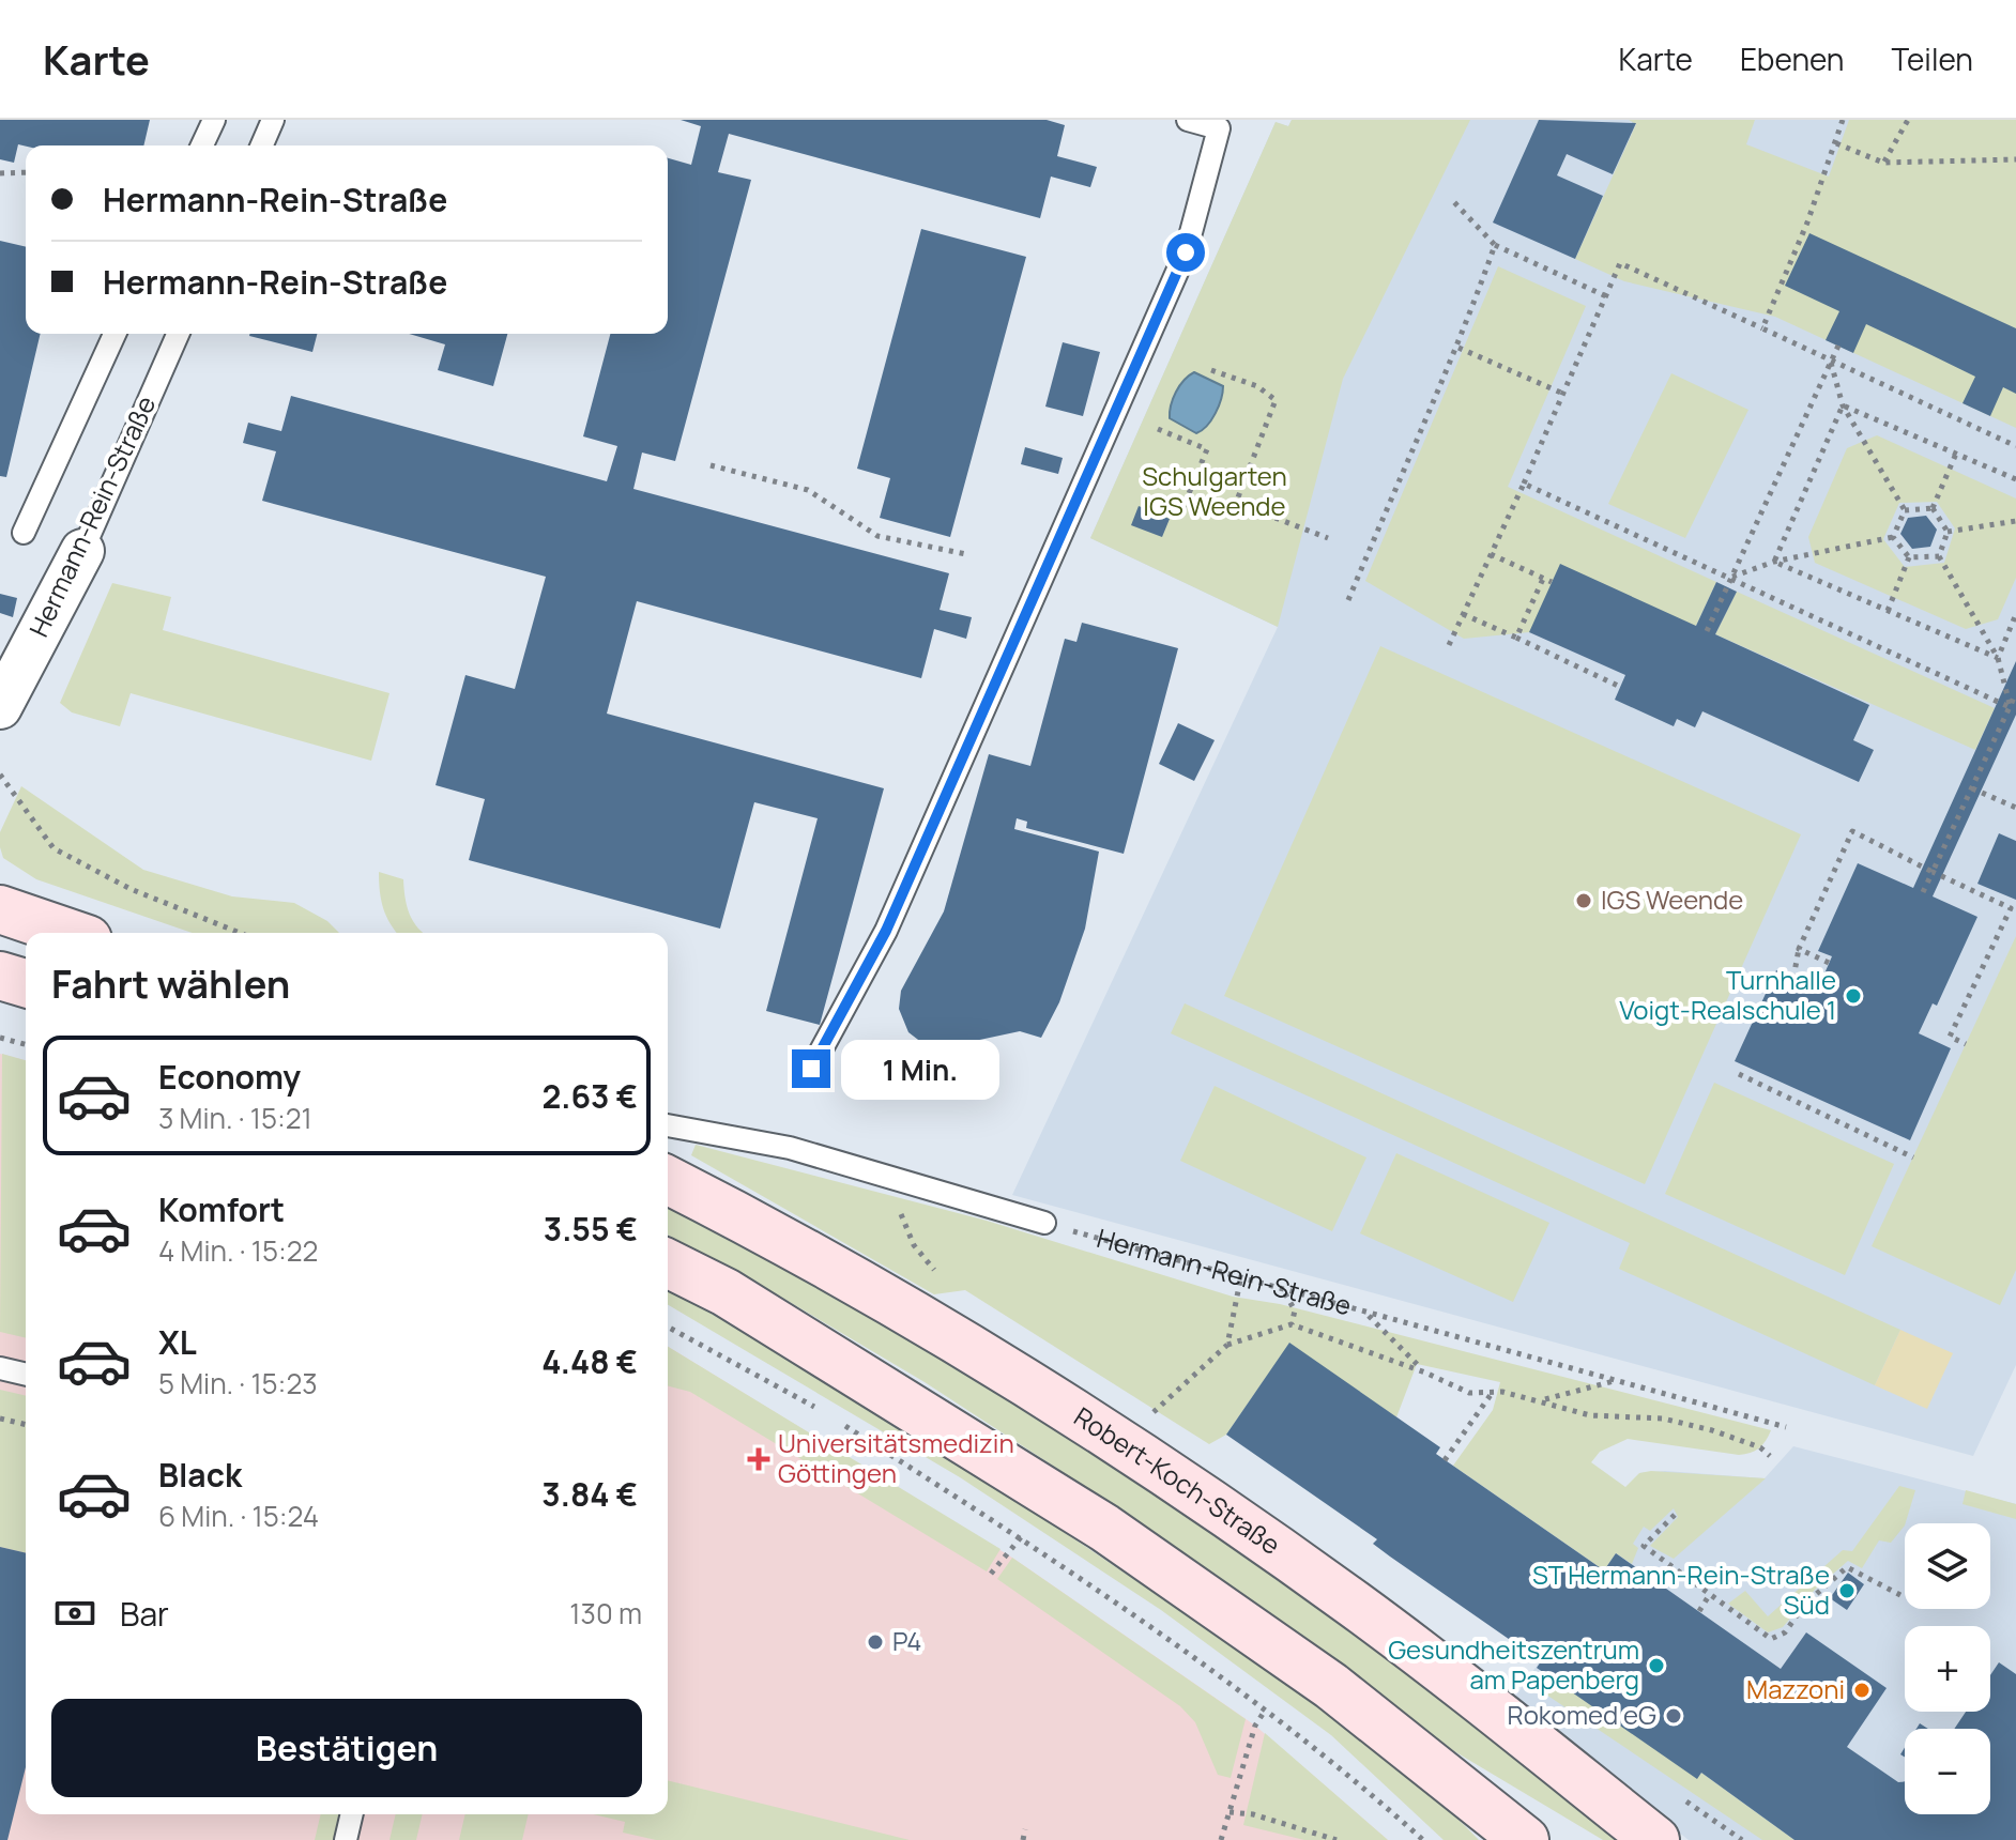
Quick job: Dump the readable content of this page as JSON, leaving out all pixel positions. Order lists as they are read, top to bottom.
{
  "streets": {
    "street": ["Hermann-Rein-Straße", "Robert-Koch-Straße"]
  },
  "parks": ["Schulgarten IGS Weende"],
  "places": {
    "other": [
      "IGS Weende",
      "Turnhalle Voigt-Realschule 1",
      "ST Hermann-Rein-Straße Süd",
      "P4",
      "Gesundheitszentrum am Papenberg",
      "Mazzoni",
      "Rokomed eG"
    ],
    "health": ["Universitätsmedizin Göttingen"]
  },
  "page": {
    "header": "Karte",
    "nav": ["Karte", "Ebenen", "Teilen"],
    "banner": ["Hermann-Rein-Straße", "Hermann-Rein-Straße"],
    "heading": "Fahrt wählen",
    "list": [
      {
        "name": "Economy",
        "note": "3 Min. · 15:21",
        "value": "2.63 €"
      },
      {
        "name": "Komfort",
        "note": "4 Min. · 15:22",
        "value": "3.55 €"
      },
      {
        "name": "XL",
        "note": "5 Min. · 15:23",
        "value": "4.48 €"
      },
      {
        "name": "Black",
        "note": "6 Min. · 15:24",
        "value": "3.84 €"
      }
    ],
    "bubble": "1 Min.",
    "map_buttons": ["+", "−"],
    "pay": ["Bar", "130 m"],
    "buttons": "Bestätigen"
  }
}
